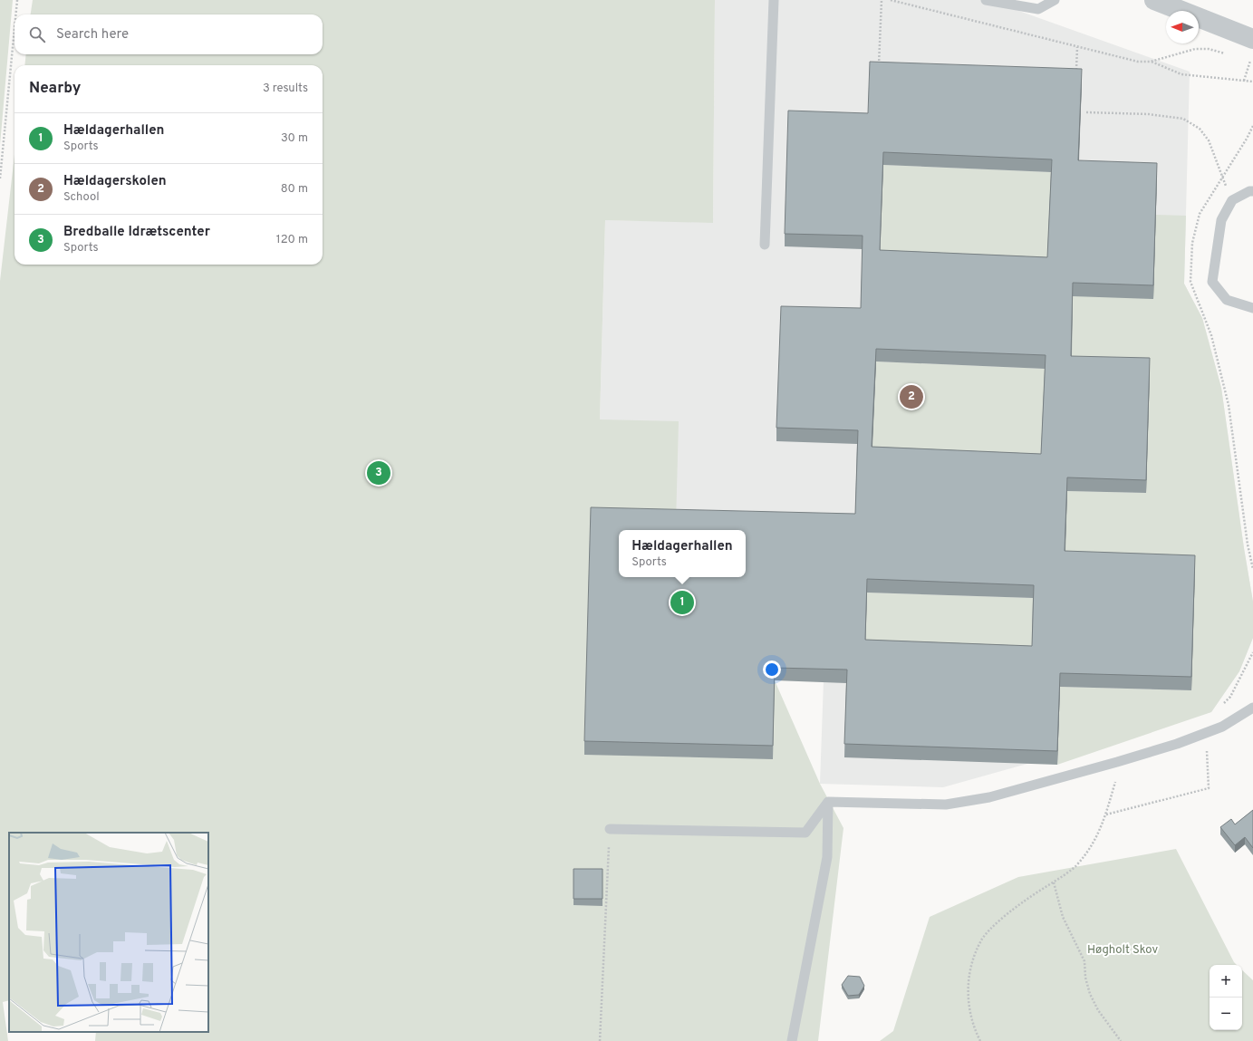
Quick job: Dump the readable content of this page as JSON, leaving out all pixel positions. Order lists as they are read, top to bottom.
{
  "parks": ["Høgholt Skov"],
  "north": "left",
  "page": {
    "search": "Search here",
    "heading": ["Nearby", "3 results"],
    "list": [
      {
        "mark": "1",
        "name": "Hældagerhallen",
        "note": "Sports",
        "value": "30 m"
      },
      {
        "mark": "2",
        "name": "Hældagerskolen",
        "note": "School",
        "value": "80 m"
      },
      {
        "mark": "3",
        "name": "Bredballe Idrætscenter",
        "note": "Sports",
        "value": "120 m"
      }
    ],
    "pins": ["2", "3", "1"],
    "popup": ["Hældagerhallen", "Sports"],
    "map_buttons": ["+", "−"]
  }
}
